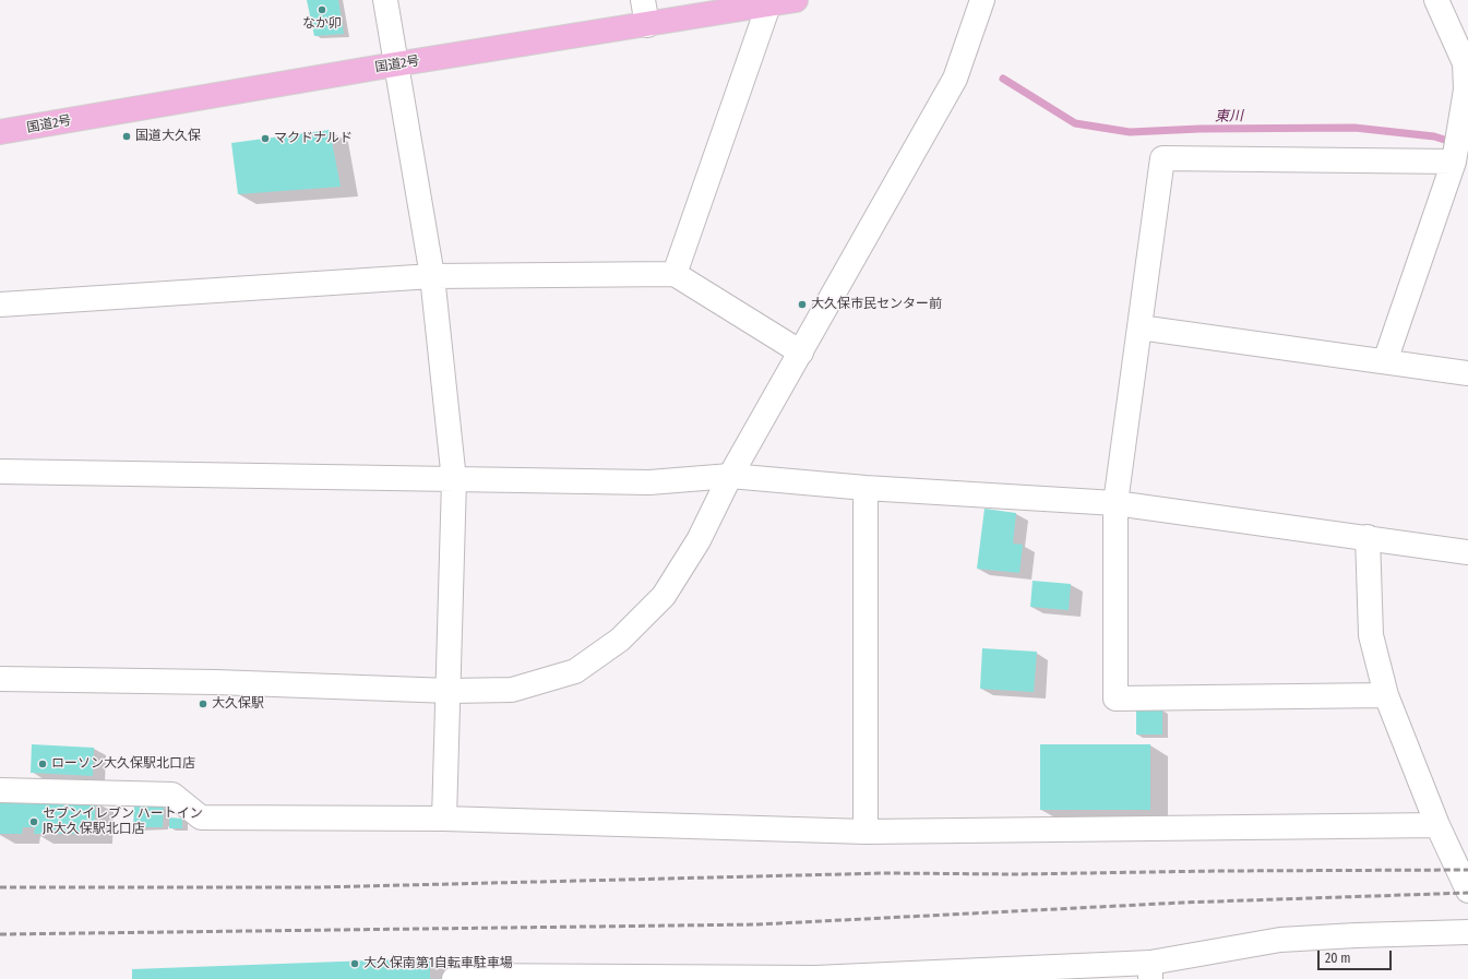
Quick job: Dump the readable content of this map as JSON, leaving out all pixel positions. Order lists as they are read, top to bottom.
{
  "streets": {
    "highway": ["国道2号"]
  },
  "water": ["東川"],
  "places": [
    "なか卯",
    "国道大久保",
    "マクドナルド",
    "大久保市民センター前",
    "大久保駅",
    "ローソン大久保駅北口店",
    "セブンイレブン ハートイン JR大久保駅北口店",
    "大久保南第1自転車駐車場"
  ],
  "scale_bar": "20 m"
}
